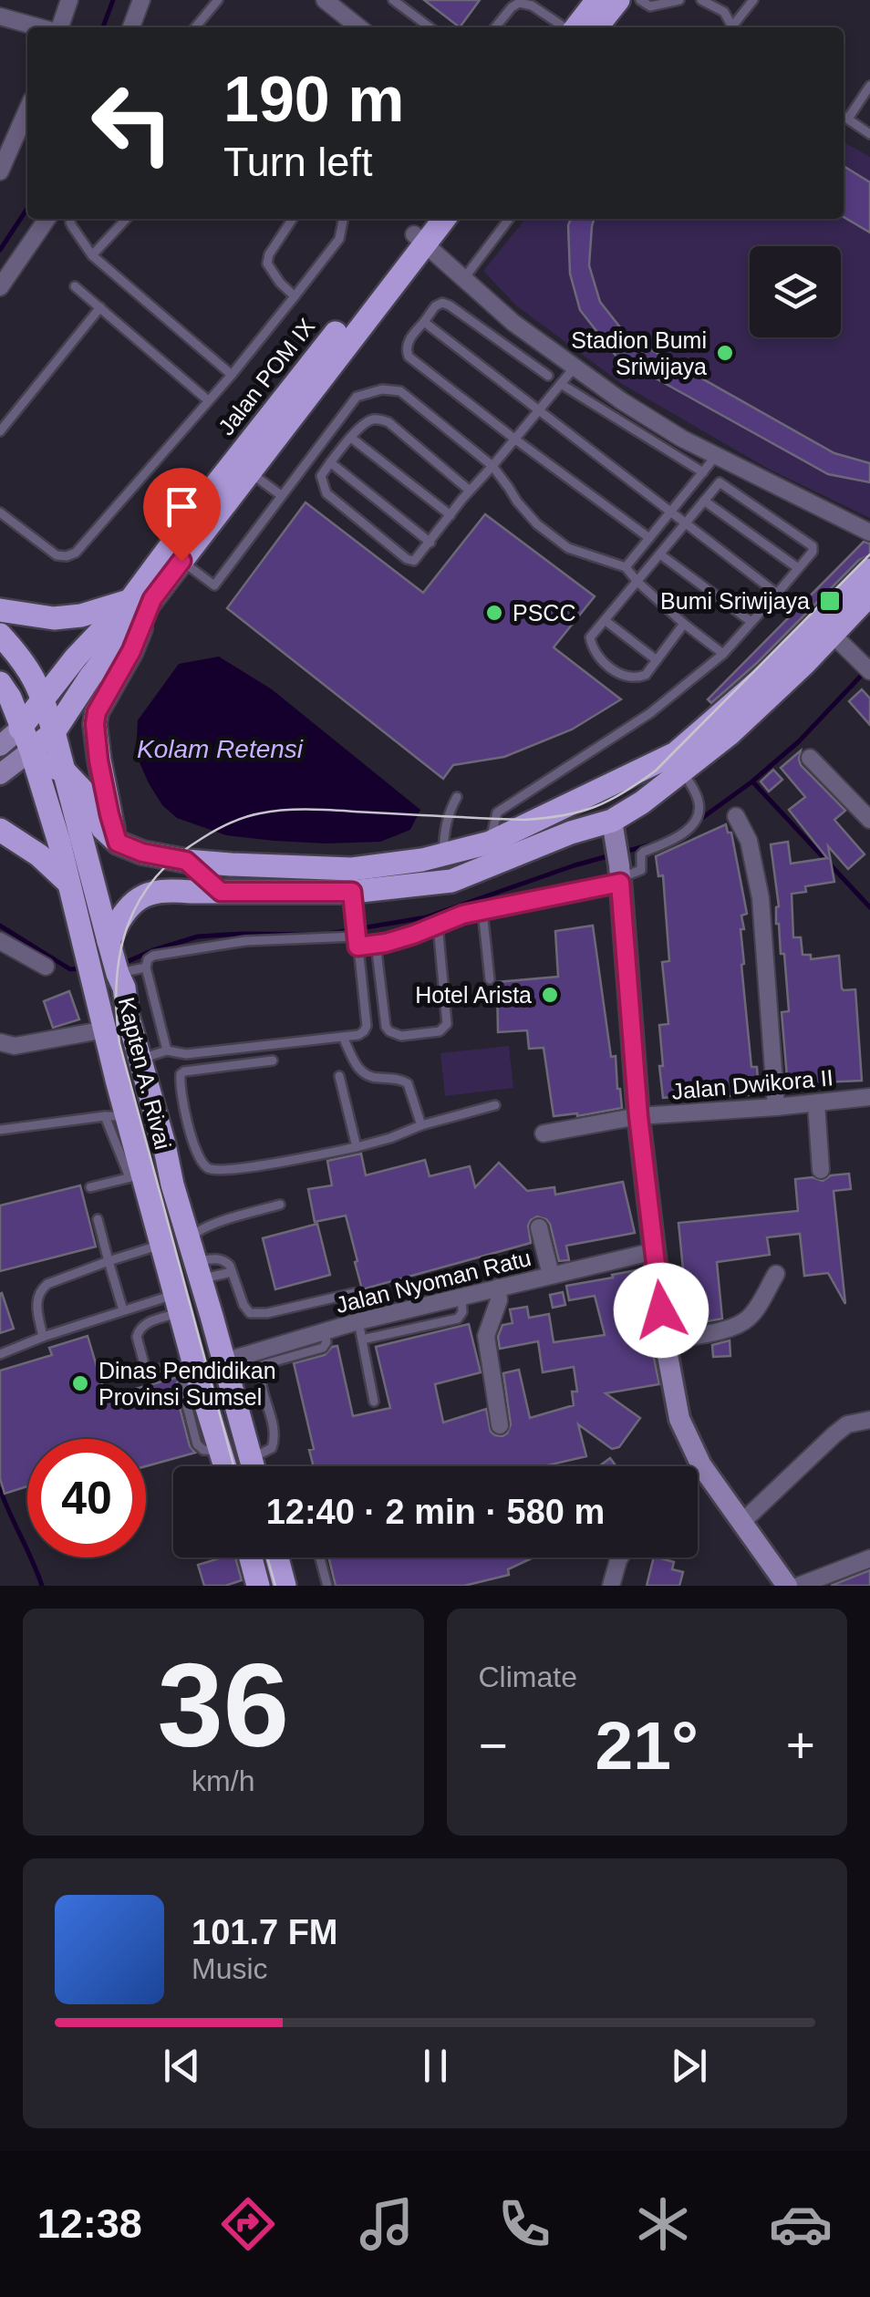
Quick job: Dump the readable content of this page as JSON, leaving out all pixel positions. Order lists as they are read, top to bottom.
{
  "streets": {
    "main road": ["Jalan POM IX", "Kapten A. Rivai"],
    "street": ["Jalan Dwikora II", "Jalan Nyoman Ratu"]
  },
  "crossings": [
    ["Jalan POM IX", "Kapten A. Rivai"]
  ],
  "water": ["Kolam Retensi"],
  "places": {
    "other": [
      "Stadion Bumi Sriwijaya",
      "PSCC",
      "Hotel Arista",
      "Dinas Pendidikan Provinsi Sumsel"
    ],
    "transit": ["Bumi Sriwijaya"]
  },
  "page": {
    "turn": ["190 m", "Turn left"],
    "limit": "40",
    "trip": "12:40 · 2 min · 580 m",
    "tile": [
      ["36", "km/h"],
      "Climate"
    ],
    "heat": ["−", "21°", "+"],
    "song": ["101.7 FM", "Music"],
    "tabs": "12:38"
  }
}
